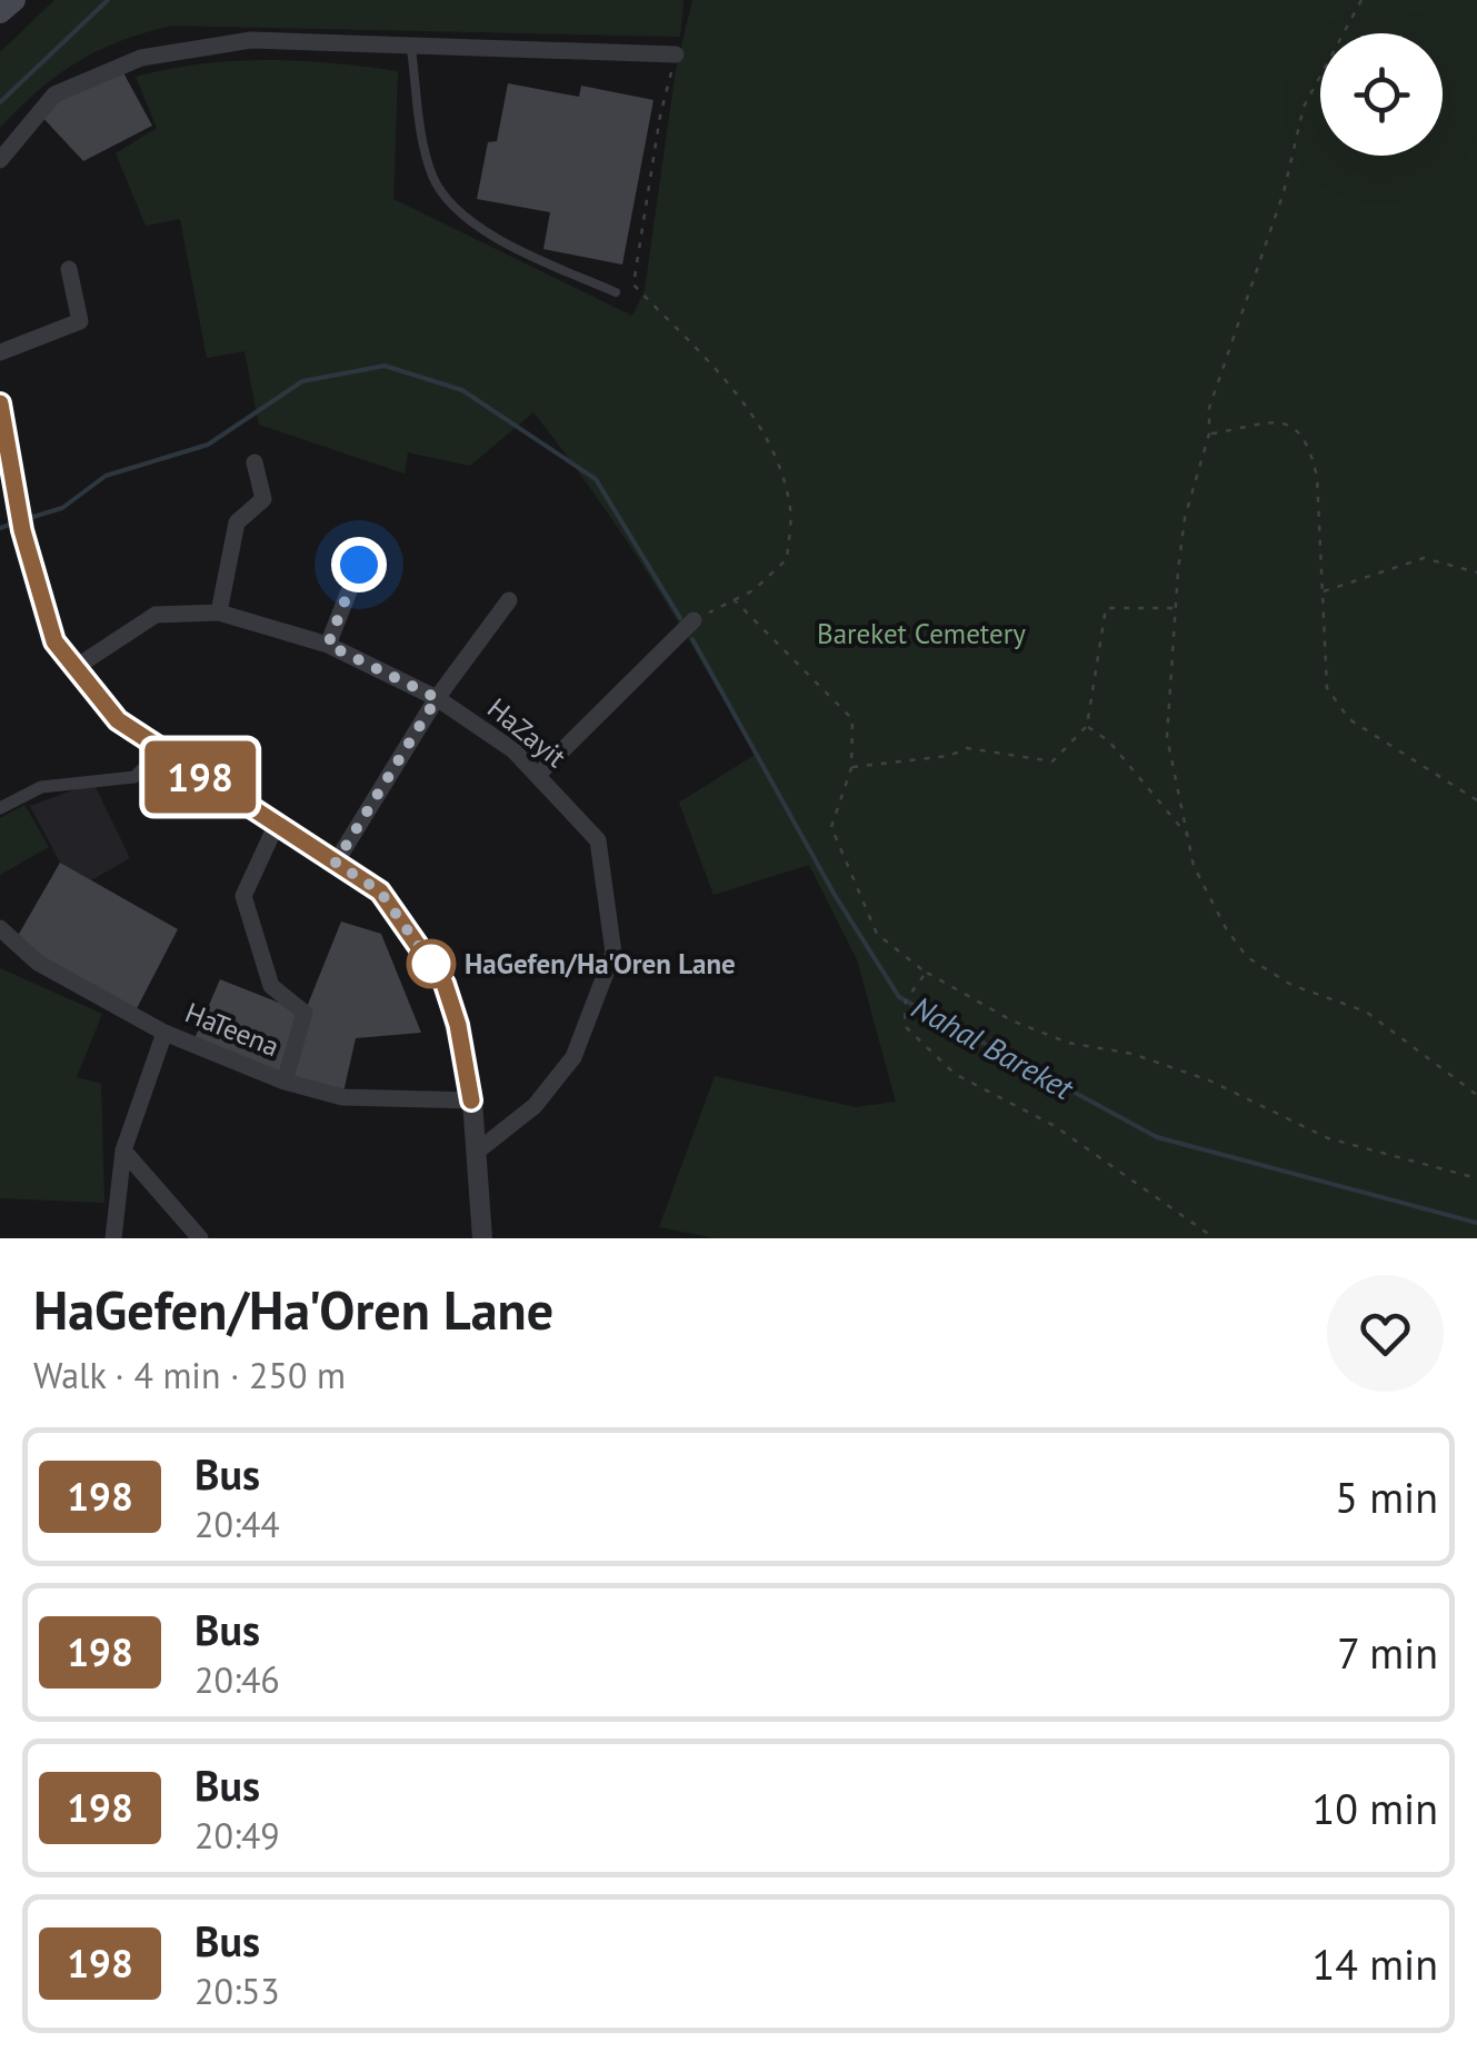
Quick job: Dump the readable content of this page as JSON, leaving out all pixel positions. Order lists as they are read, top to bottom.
{
  "streets": {
    "street": ["HaZayit", "HaTeena"]
  },
  "water": ["Nahal Bareket"],
  "parks": ["Bareket Cemetery"],
  "places": ["HaGefen/Ha'Oren Lane"],
  "lines": ["bus line 198"],
  "page": {
    "on_map": "198",
    "heading": ["HaGefen/Ha'Oren Lane", "Walk · 4 min · 250 m"],
    "list": [
      {
        "mark": "198",
        "name": "Bus",
        "note": "20:44",
        "value": "5 min"
      },
      {
        "mark": "198",
        "name": "Bus",
        "note": "20:46",
        "value": "7 min"
      },
      {
        "mark": "198",
        "name": "Bus",
        "note": "20:49",
        "value": "10 min"
      },
      {
        "mark": "198",
        "name": "Bus",
        "note": "20:53",
        "value": "14 min"
      }
    ]
  }
}
